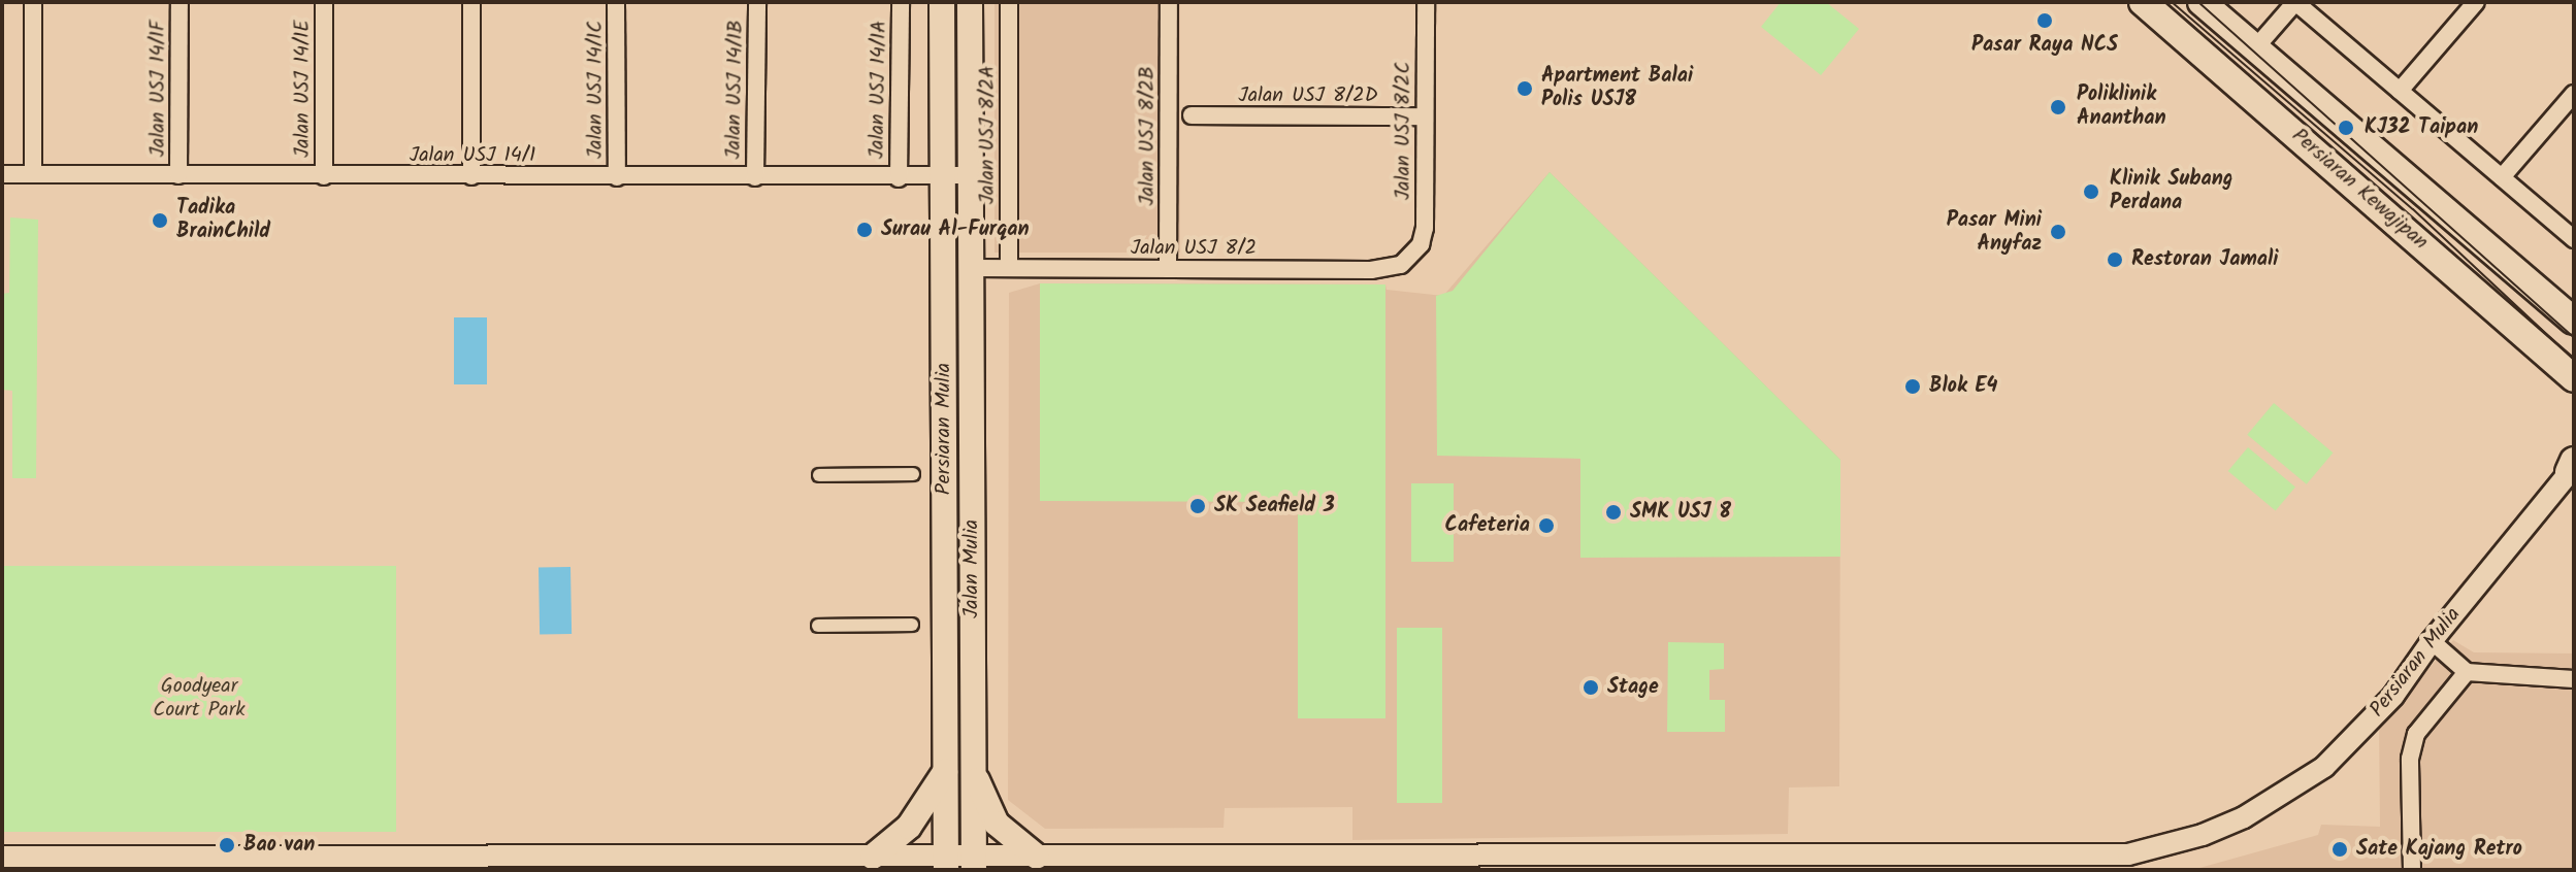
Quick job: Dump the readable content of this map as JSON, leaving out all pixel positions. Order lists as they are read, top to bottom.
{
  "streets": {
    "main road": ["Persiaran Kewajipan", "Persiaran Mulia", "Jalan Mulia"],
    "street": [
      "Jalan USJ 14/1F",
      "Jalan USJ 14/1E",
      "Jalan USJ 14/1C",
      "Jalan USJ 14/1B",
      "Jalan USJ 14/1A",
      "Jalan USJ 8/2D",
      "Jalan USJ 8/2C",
      "Jalan USJ 8/2A",
      "Jalan USJ 8/2B",
      "Jalan USJ 14/1",
      "Jalan USJ 8/2"
    ]
  },
  "crossings": [
    ["Jalan USJ 14/1F", "Jalan USJ 14/1"],
    ["Jalan USJ 14/1E", "Jalan USJ 14/1"],
    ["Jalan USJ 14/1C", "Jalan USJ 14/1"],
    ["Jalan USJ 14/1B", "Jalan USJ 14/1"],
    ["Jalan USJ 14/1A", "Jalan USJ 14/1"],
    ["Jalan USJ 8/2D", "Jalan USJ 8/2C"],
    ["Jalan USJ 8/2C", "Jalan USJ 8/2"],
    ["Jalan USJ 8/2A", "Jalan USJ 8/2"],
    ["Jalan USJ 8/2B", "Jalan USJ 8/2"],
    ["Jalan USJ 14/1", "Persiaran Mulia"],
    ["Jalan USJ 8/2", "Jalan Mulia"],
    ["Persiaran Mulia", "Jalan Mulia"]
  ],
  "parks": ["Goodyear Court Park"],
  "places": [
    "Pasar Raya NCS",
    "Apartment Balai Polis USJ8",
    "Poliklinik Ananthan",
    "KJ32 Taipan",
    "Klinik Subang Perdana",
    "Tadika BrainChild",
    "Surau Al-Furqan",
    "Pasar Mini Anyfaz",
    "Restoran Jamali",
    "Blok E4",
    "SK Seafield 3",
    "SMK USJ 8",
    "Cafeteria",
    "Stage",
    "Bao van",
    "Sate Kajang Retro"
  ]
}
